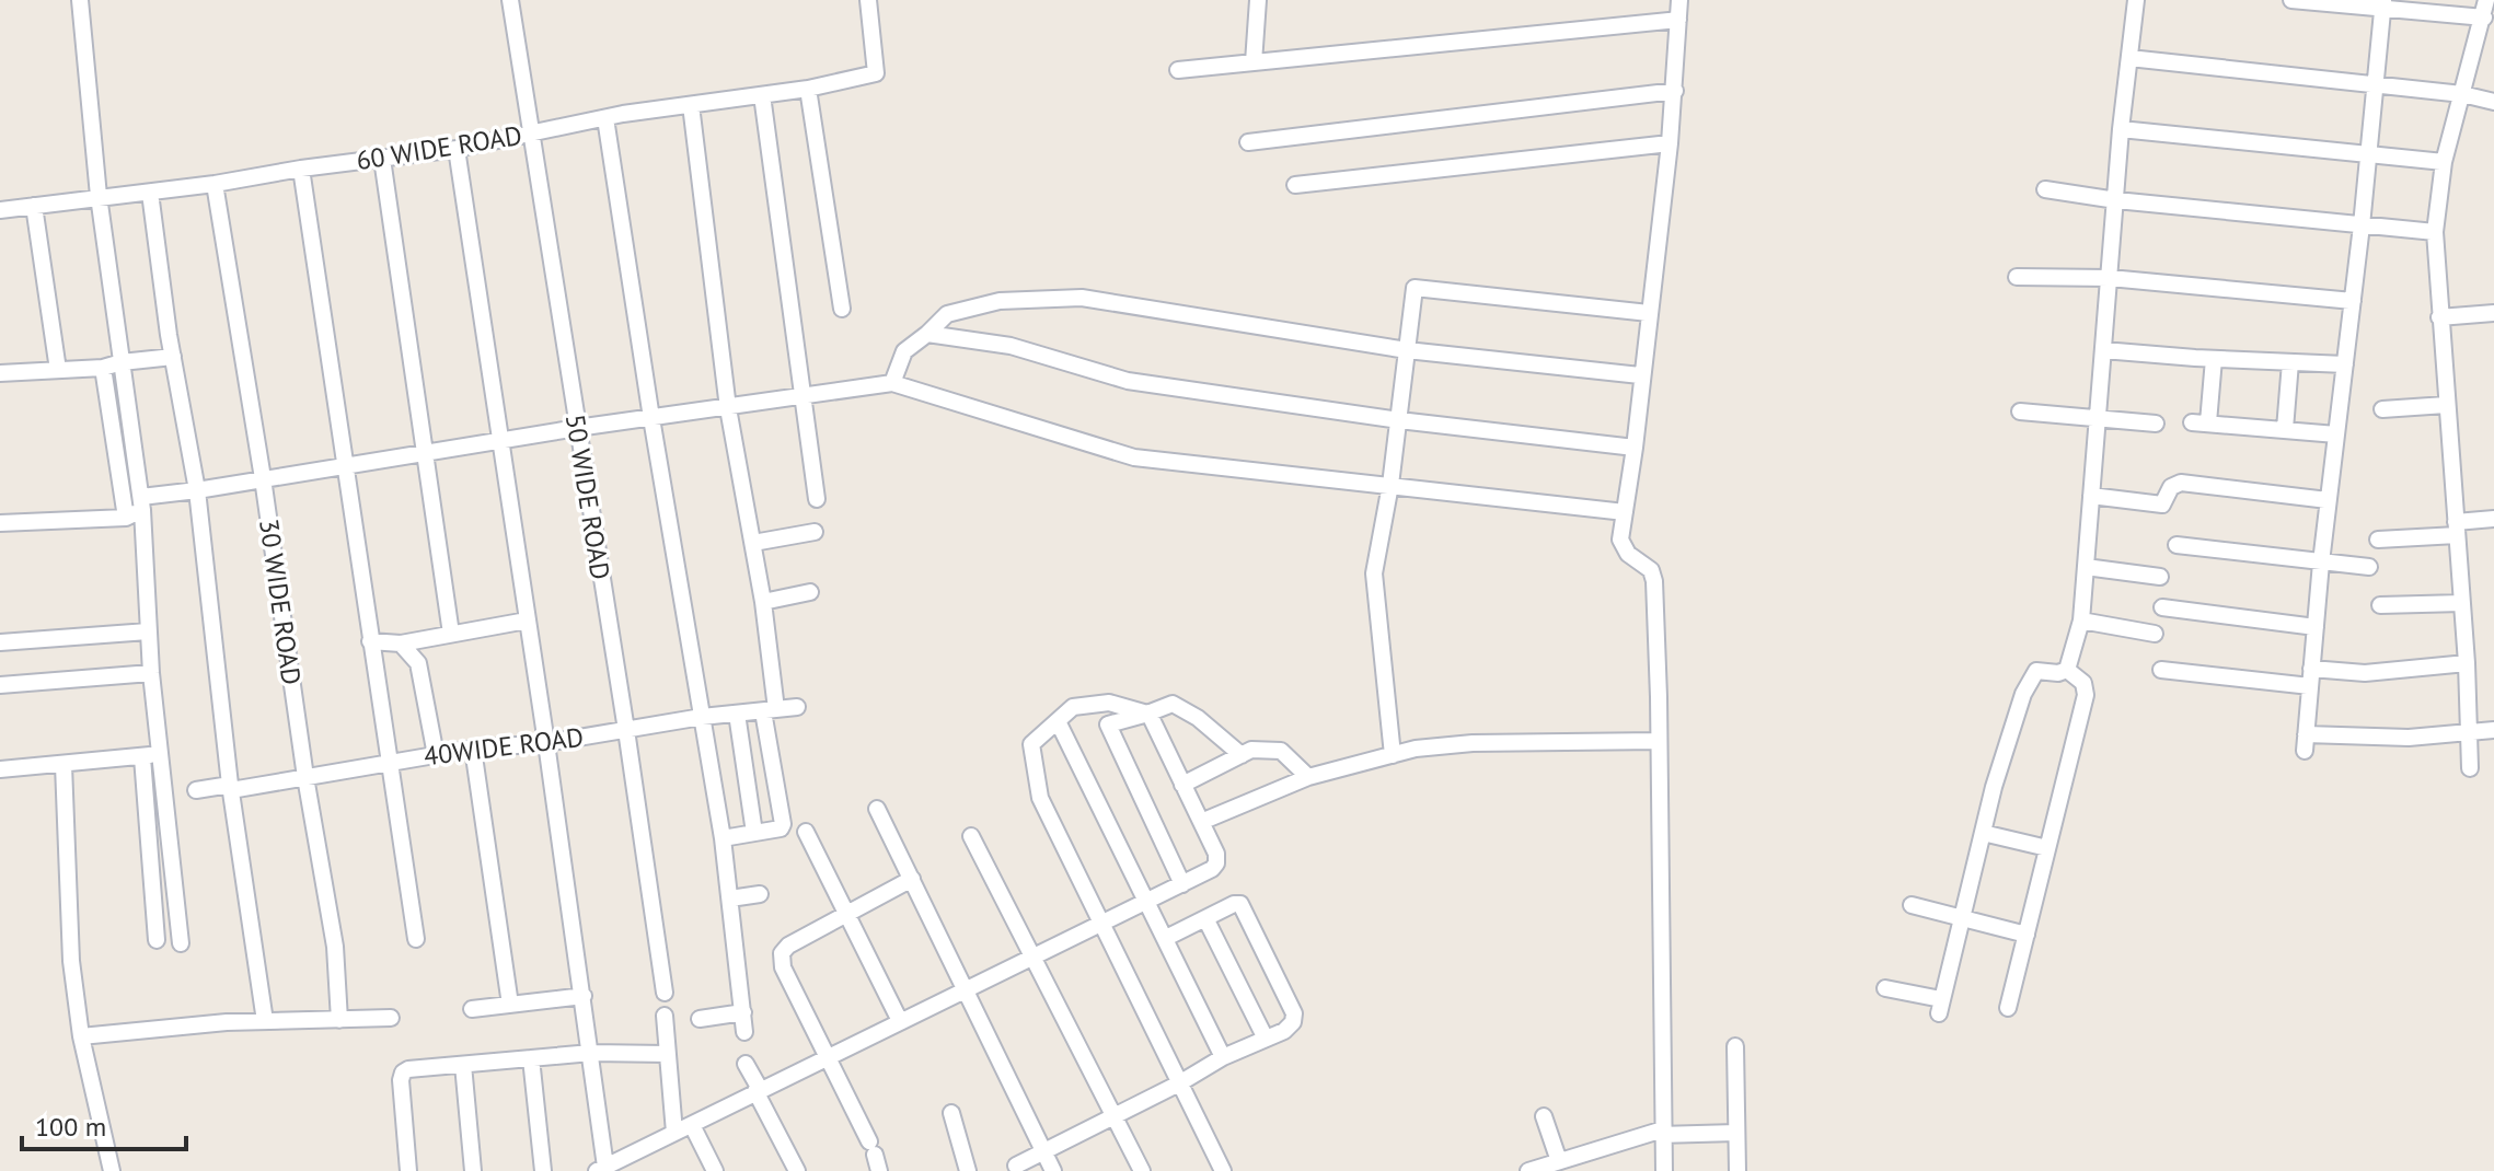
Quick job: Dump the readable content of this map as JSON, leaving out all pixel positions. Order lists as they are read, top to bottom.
{
  "streets": {
    "street": [
      "60 WIDE ROAD",
      "50 WIDE ROAD",
      "30 WIDE ROAD",
      "40WIDE ROAD"
    ]
  },
  "crossings": [
    ["60 WIDE ROAD", "50 WIDE ROAD"],
    ["60 WIDE ROAD", "30 WIDE ROAD"],
    ["50 WIDE ROAD", "40WIDE ROAD"],
    ["30 WIDE ROAD", "40WIDE ROAD"]
  ],
  "scale_bar": "100 m"
}
